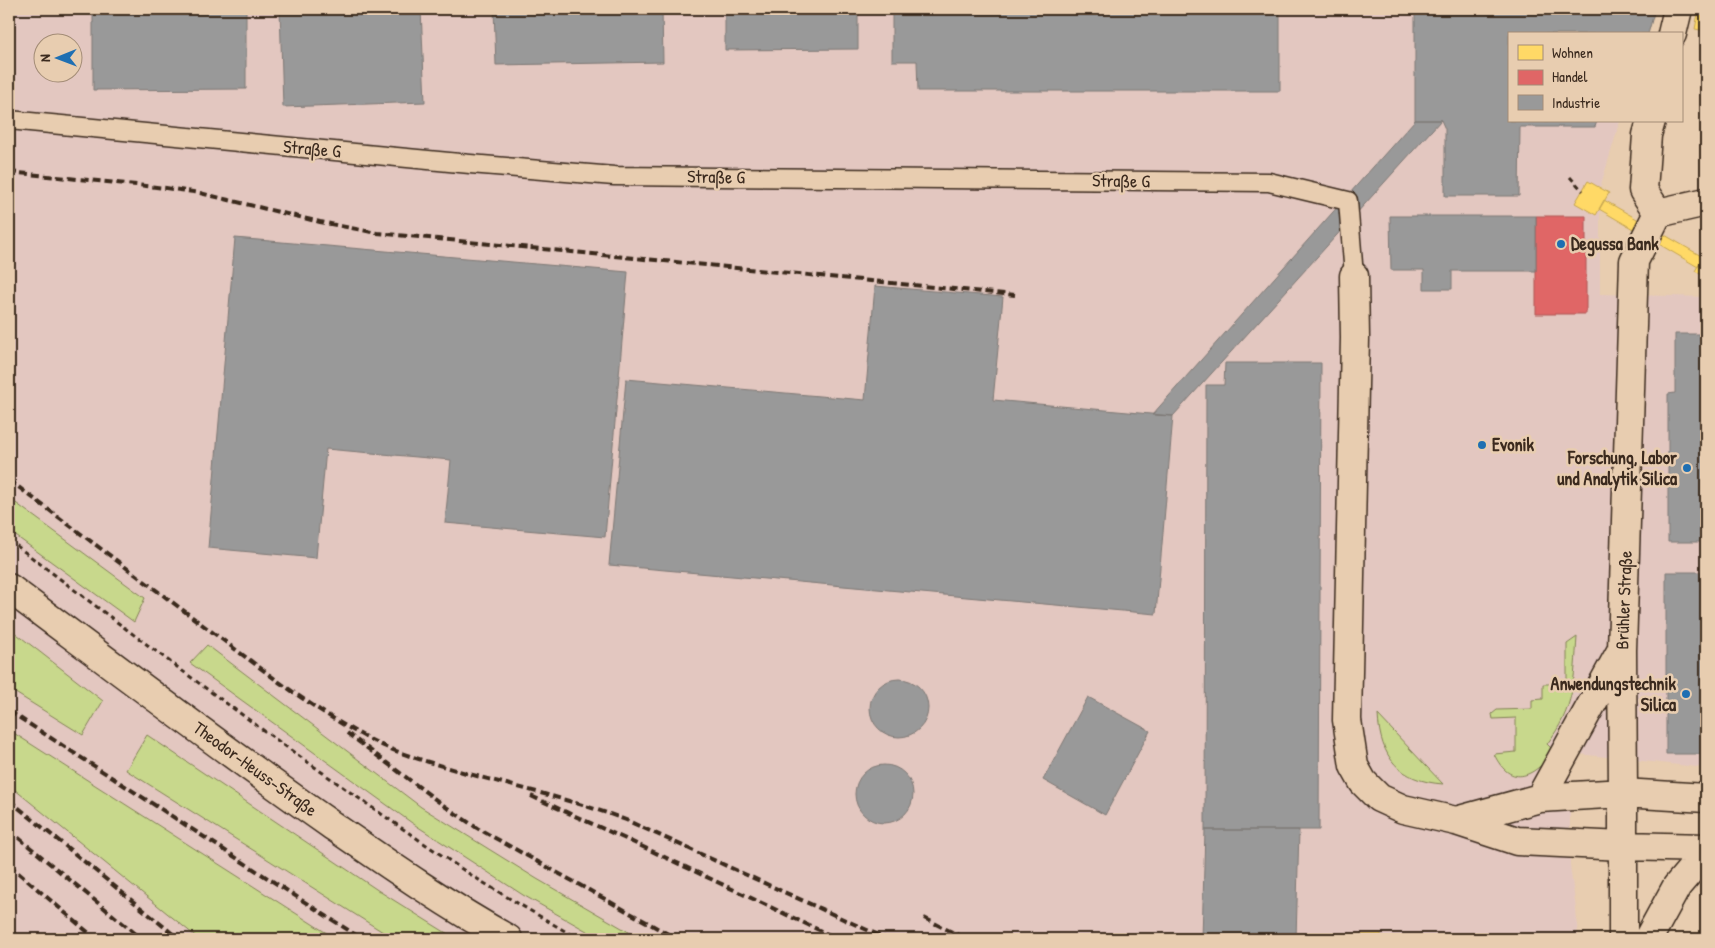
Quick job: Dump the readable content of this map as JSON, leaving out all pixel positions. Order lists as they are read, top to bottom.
{
  "streets": {
    "street": ["Brühler Straße", "Theodor-Heuss-Straße"],
    "lane": ["Straße G"]
  },
  "places": [
    "Degussa Bank",
    "Evonik",
    "Forschung, Labor und Analytik Silica",
    "Anwendungstechnik Silica"
  ],
  "legend": ["Wohnen", "Handel", "Industrie"],
  "north": "left"
}
